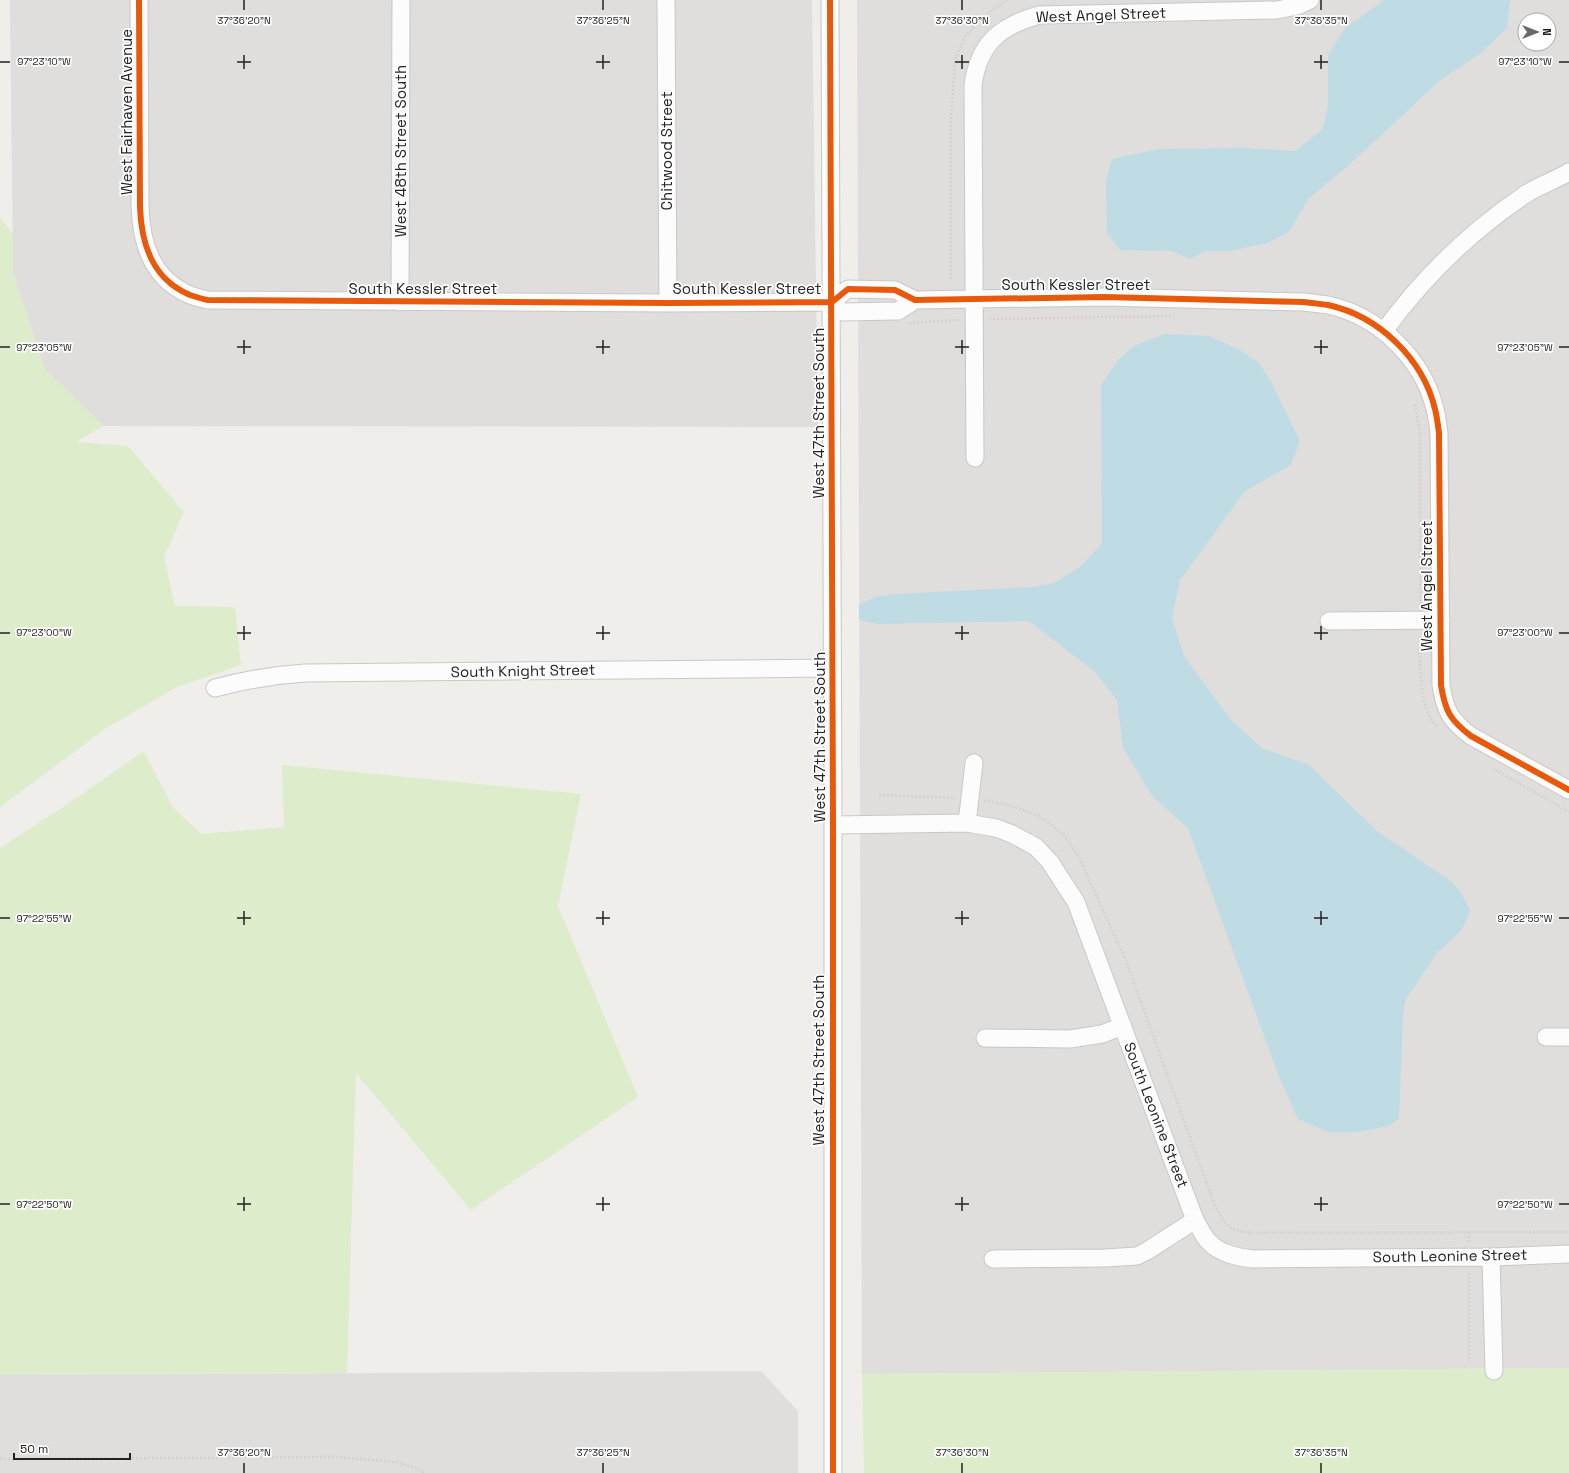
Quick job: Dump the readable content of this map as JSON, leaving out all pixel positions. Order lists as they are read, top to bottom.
{
  "streets": {
    "street": [
      "West Angel Street",
      "West Fairhaven Avenue",
      "West 48th Street South",
      "Chitwood Street",
      "South Kessler Street",
      "West 47th Street South",
      "South Knight Street",
      "South Leonine Street"
    ]
  },
  "crossings": [
    ["West Angel Street", "South Kessler Street"],
    ["West Fairhaven Avenue", "South Kessler Street"],
    ["West 48th Street South", "South Kessler Street"],
    ["Chitwood Street", "South Kessler Street"],
    ["South Kessler Street", "West 47th Street South"],
    ["West 47th Street South", "South Knight Street"],
    ["West 47th Street South", "South Leonine Street"]
  ],
  "scale_bar": "50 m",
  "north": "right",
  "coordinates": [
    "37°36'20\"N",
    "37°36'25\"N",
    "37°36'30\"N",
    "37°36'35\"N",
    "97°23'10\"W",
    "97°23'05\"W",
    "97°23'00\"W",
    "97°22'55\"W",
    "97°22'50\"W"
  ]
}
